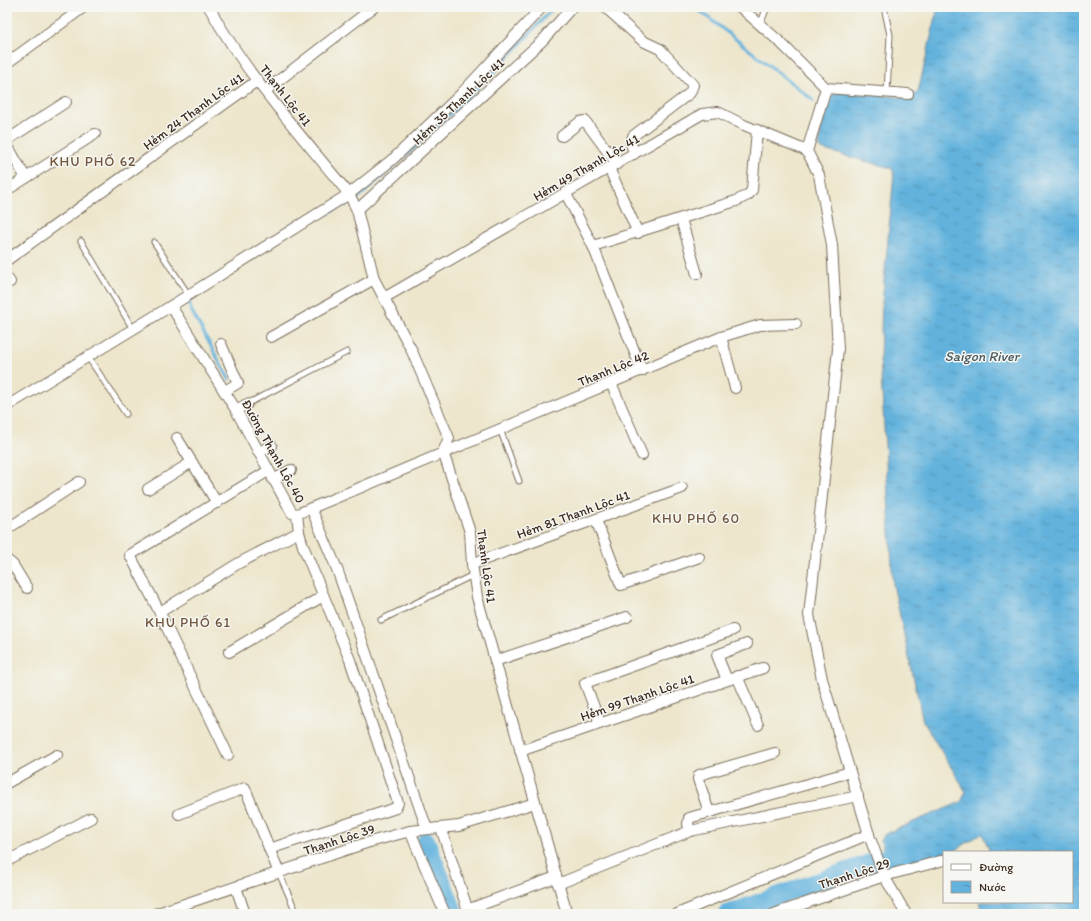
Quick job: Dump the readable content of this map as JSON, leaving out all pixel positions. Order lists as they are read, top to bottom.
{
  "streets": {
    "street": [
      "Thạnh Lộc 41",
      "Hẻm 35 Thạnh Lộc 41",
      "Hẻm 24 Thạnh Lộc 41",
      "Hẻm 49 Thạnh Lộc 41",
      "Thạnh Lộc 42",
      "Đường Thạnh Lộc 40",
      "Hẻm 81 Thạnh Lộc 41",
      "Hẻm 99 Thạnh Lộc 41",
      "Thạnh Lộc 39",
      "Thạnh Lộc 29"
    ]
  },
  "crossings": [
    ["Thạnh Lộc 41", "Hẻm 35 Thạnh Lộc 41"],
    ["Thạnh Lộc 41", "Hẻm 24 Thạnh Lộc 41"],
    ["Thạnh Lộc 41", "Thạnh Lộc 42"],
    ["Thạnh Lộc 41", "Đường Thạnh Lộc 40"],
    ["Thạnh Lộc 41", "Hẻm 81 Thạnh Lộc 41"],
    ["Thạnh Lộc 41", "Hẻm 99 Thạnh Lộc 41"],
    ["Thạnh Lộc 41", "Thạnh Lộc 39"],
    ["Thạnh Lộc 42", "Đường Thạnh Lộc 40"]
  ],
  "districts": ["KHU PHỐ 62", "KHU PHỐ 60", "KHU PHỐ 61"],
  "water": ["Saigon River"],
  "legend": ["Đường", "Nước"]
}
